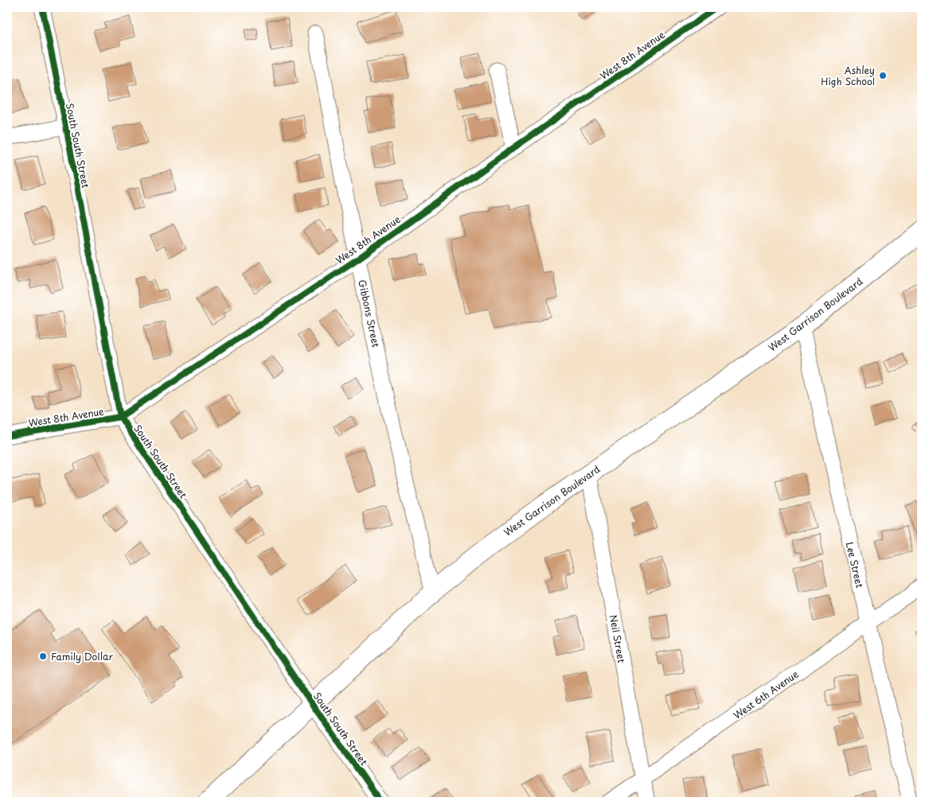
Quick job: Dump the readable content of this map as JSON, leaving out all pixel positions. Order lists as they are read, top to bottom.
{
  "streets": {
    "main road": ["West Garrison Boulevard"],
    "street": [
      "West 8th Avenue",
      "South South Street",
      "Gibbons Street",
      "Lee Street",
      "Neil Street",
      "West 6th Avenue"
    ]
  },
  "crossings": [
    ["West 8th Avenue", "South South Street"],
    ["West 8th Avenue", "Gibbons Street"],
    ["South South Street", "West Garrison Boulevard"],
    ["Gibbons Street", "West Garrison Boulevard"],
    ["West Garrison Boulevard", "Lee Street"],
    ["West Garrison Boulevard", "Neil Street"],
    ["Lee Street", "West 6th Avenue"],
    ["Neil Street", "West 6th Avenue"]
  ],
  "places": ["Ashley High School", "Family Dollar"]
}
